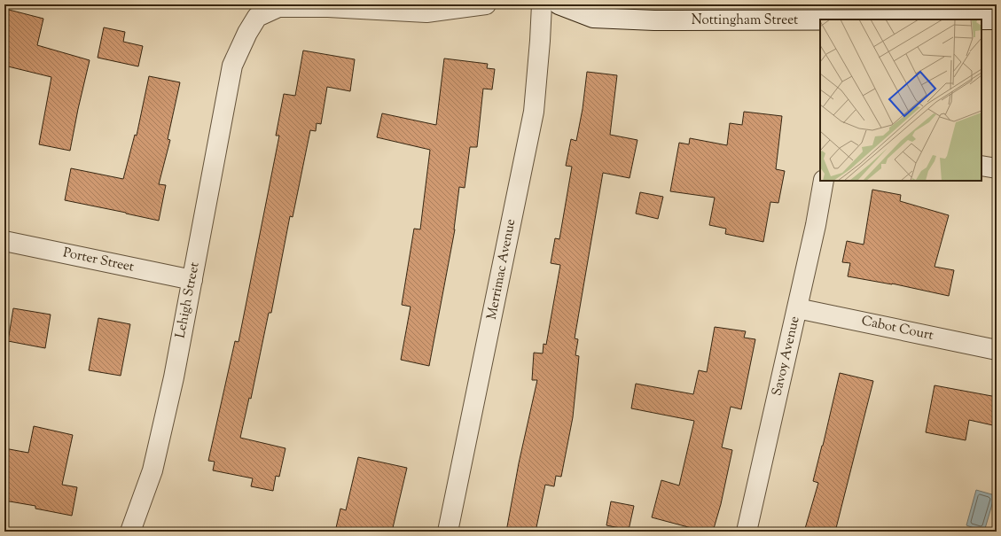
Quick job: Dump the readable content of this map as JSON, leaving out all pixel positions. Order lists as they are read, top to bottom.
{
  "streets": {
    "street": [
      "Nottingham Street",
      "Porter Street",
      "Merrimac Avenue",
      "Lehigh Street",
      "Cabot Court",
      "Savoy Avenue"
    ]
  },
  "crossings": [
    ["Porter Street", "Lehigh Street"],
    ["Cabot Court", "Savoy Avenue"]
  ]
}
